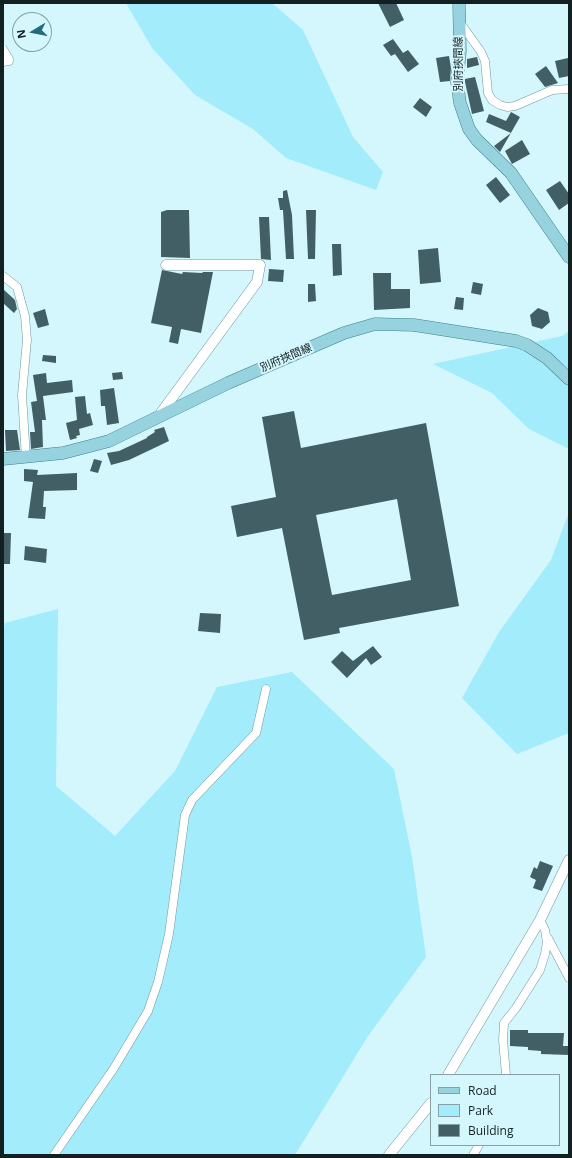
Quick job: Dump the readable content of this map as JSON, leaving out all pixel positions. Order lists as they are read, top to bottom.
{
  "streets": {
    "main road": ["別府挾間線"]
  },
  "legend": ["Road", "Park", "Building"],
  "north": "left"
}
